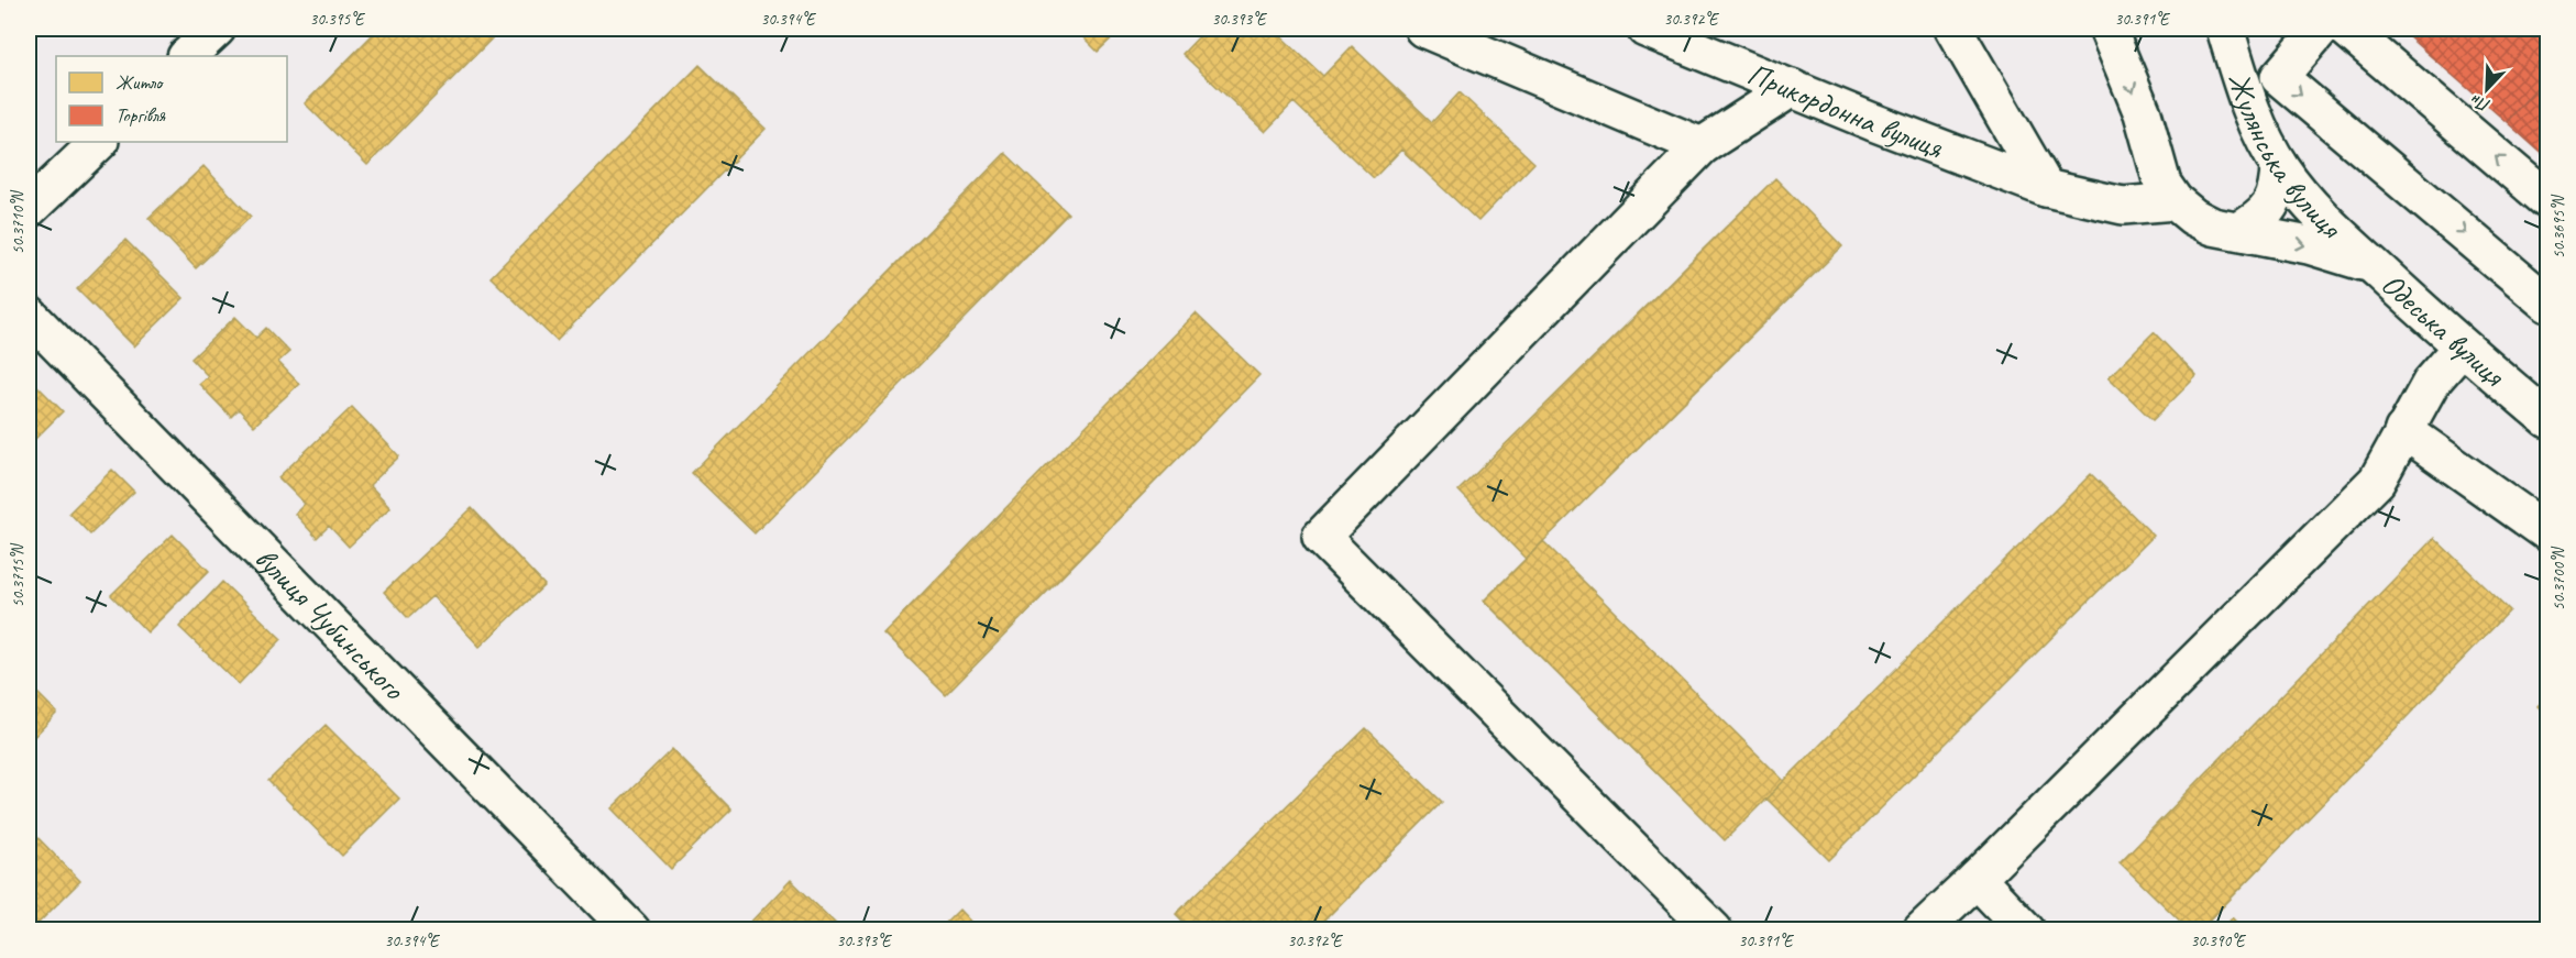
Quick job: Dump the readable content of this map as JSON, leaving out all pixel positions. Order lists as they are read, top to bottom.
{
  "streets": {
    "street": [
      "Прикордонна вулиця",
      "Жулянська вулиця",
      "Одеська вулиця",
      "вулиця Чубинського"
    ]
  },
  "crossings": [
    ["Жулянська вулиця", "Одеська вулиця"]
  ],
  "legend": ["Житло", "Торгівля"],
  "north": "bottom left",
  "coordinates": [
    "30.395°E",
    "30.394°E",
    "30.393°E",
    "30.392°E",
    "30.391°E",
    "50.3710°N",
    "50.3695°N",
    "50.3715°N",
    "50.3700°N",
    "30.390°E"
  ]
}
